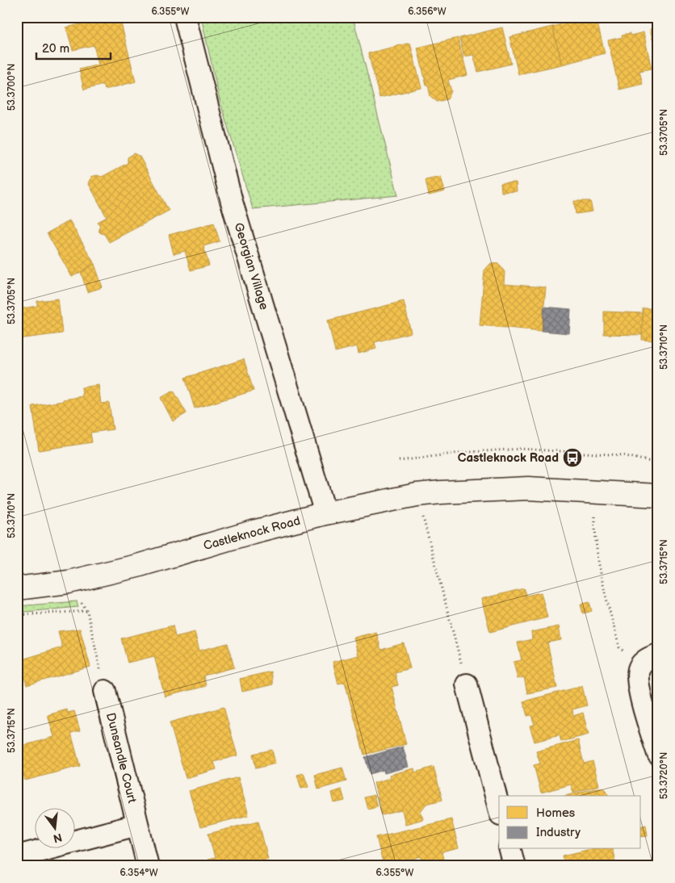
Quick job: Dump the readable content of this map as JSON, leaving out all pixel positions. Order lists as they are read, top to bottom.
{
  "streets": {
    "main road": ["Castleknock Road"],
    "street": ["Georgian Village", "Dunsandle Court"]
  },
  "crossings": [
    ["Georgian Village", "Castleknock Road"]
  ],
  "places": {
    "bus stop": ["Castleknock Road"]
  },
  "legend": ["Homes", "Industry"],
  "scale_bar": "20 m",
  "north": "bottom",
  "coordinates": [
    "6.355°W",
    "6.356°W",
    "53.3700°N",
    "53.3705°N",
    "53.3710°N",
    "53.3715°N",
    "53.3720°N",
    "6.354°W"
  ]
}
